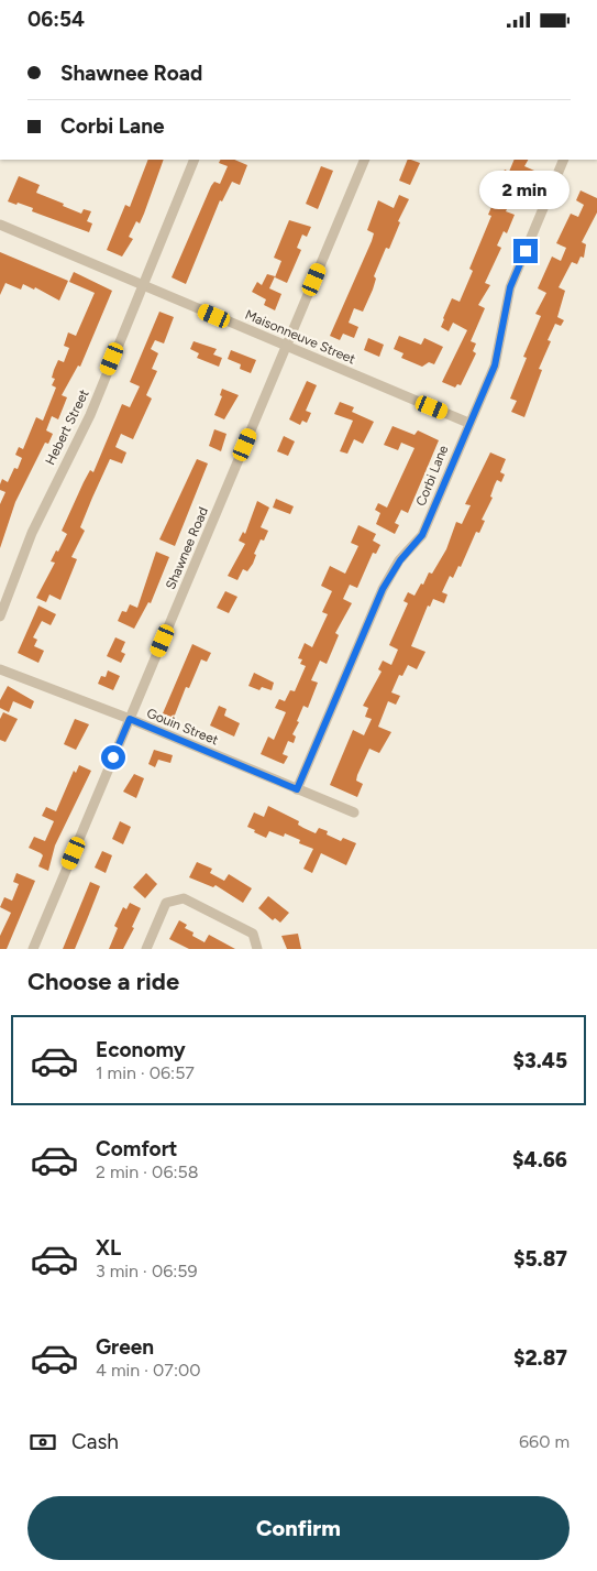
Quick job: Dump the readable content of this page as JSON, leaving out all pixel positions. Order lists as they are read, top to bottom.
{
  "streets": {
    "street": [
      "Maisonneuve Street",
      "Hebert Street",
      "Corbi Lane",
      "Shawnee Road",
      "Gouin Street"
    ]
  },
  "crossings": [
    ["Maisonneuve Street", "Hebert Street"],
    ["Maisonneuve Street", "Corbi Lane"],
    ["Maisonneuve Street", "Shawnee Road"],
    ["Corbi Lane", "Gouin Street"],
    ["Shawnee Road", "Gouin Street"]
  ],
  "page": {
    "status": "06:54",
    "banner": ["Shawnee Road", "Corbi Lane"],
    "bubble": "2 min",
    "heading": "Choose a ride",
    "list": [
      {
        "name": "Economy",
        "note": "1 min · 06:57",
        "value": "$3.45"
      },
      {
        "name": "Comfort",
        "note": "2 min · 06:58",
        "value": "$4.66"
      },
      {
        "name": "XL",
        "note": "3 min · 06:59",
        "value": "$5.87"
      },
      {
        "name": "Green",
        "note": "4 min · 07:00",
        "value": "$2.87"
      }
    ],
    "pay": ["Cash", "660 m"],
    "buttons": "Confirm"
  }
}
